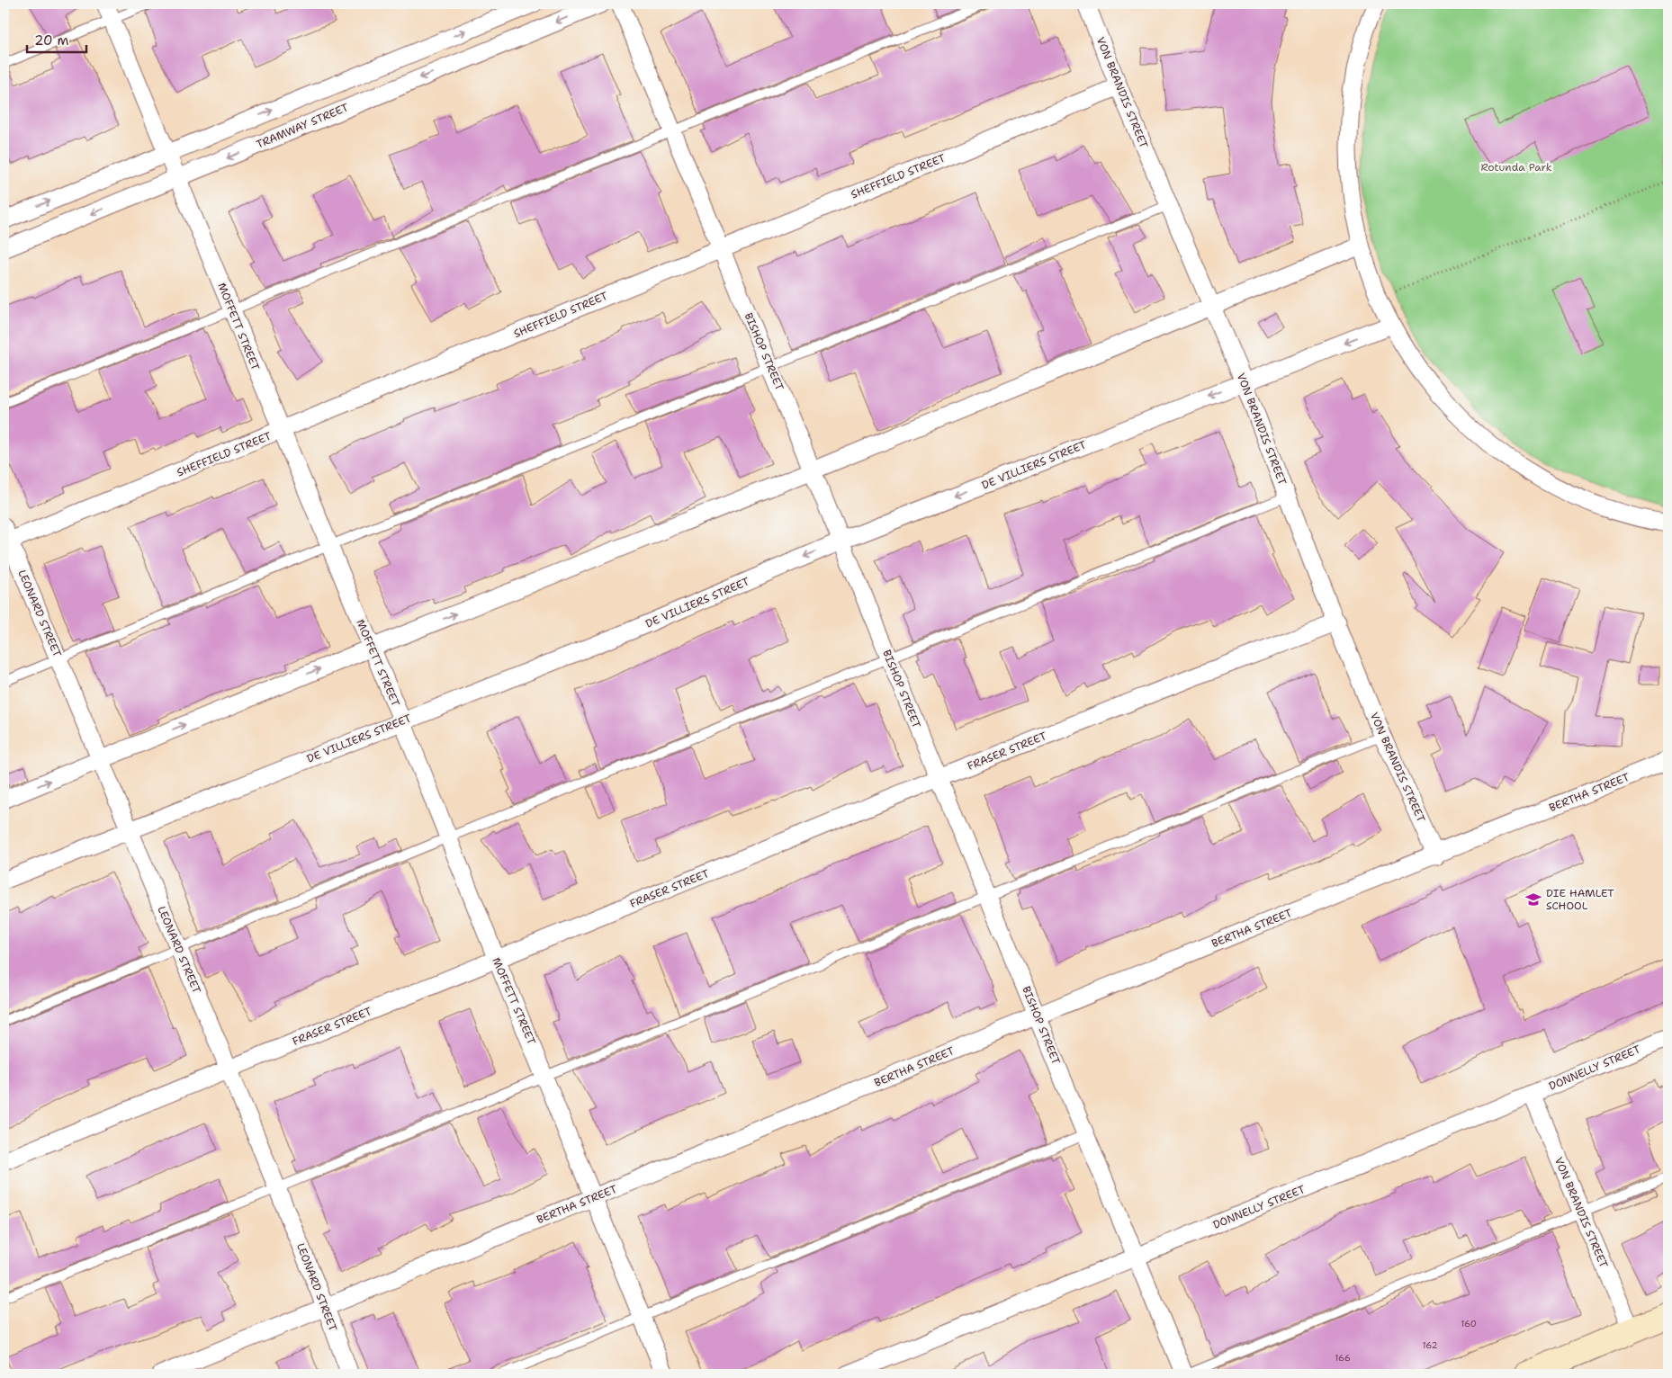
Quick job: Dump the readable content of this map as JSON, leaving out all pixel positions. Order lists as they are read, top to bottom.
{
  "streets": {
    "street": [
      "VON BRANDIS STREET",
      "TRAMWAY STREET",
      "SHEFFIELD STREET",
      "MOFFETT STREET",
      "BISHOP STREET",
      "DE VILLIERS STREET",
      "LEONARD STREET",
      "FRASER STREET",
      "BERTHA STREET",
      "DONNELLY STREET"
    ]
  },
  "crossings": [
    ["VON BRANDIS STREET", "SHEFFIELD STREET"],
    ["VON BRANDIS STREET", "DE VILLIERS STREET"],
    ["VON BRANDIS STREET", "FRASER STREET"],
    ["VON BRANDIS STREET", "BERTHA STREET"],
    ["VON BRANDIS STREET", "DONNELLY STREET"],
    ["TRAMWAY STREET", "MOFFETT STREET"],
    ["SHEFFIELD STREET", "MOFFETT STREET"],
    ["SHEFFIELD STREET", "BISHOP STREET"],
    ["SHEFFIELD STREET", "LEONARD STREET"],
    ["MOFFETT STREET", "DE VILLIERS STREET"],
    ["MOFFETT STREET", "FRASER STREET"],
    ["MOFFETT STREET", "BERTHA STREET"],
    ["BISHOP STREET", "DE VILLIERS STREET"],
    ["BISHOP STREET", "FRASER STREET"],
    ["BISHOP STREET", "BERTHA STREET"],
    ["BISHOP STREET", "DONNELLY STREET"],
    ["DE VILLIERS STREET", "LEONARD STREET"],
    ["LEONARD STREET", "FRASER STREET"],
    ["LEONARD STREET", "BERTHA STREET"]
  ],
  "parks": ["Rotunda Park"],
  "places": {
    "school or university": ["DIE HAMLET SCHOOL"]
  },
  "house_numbers": ["160", "162", "166"],
  "scale_bar": "20 m"
}
